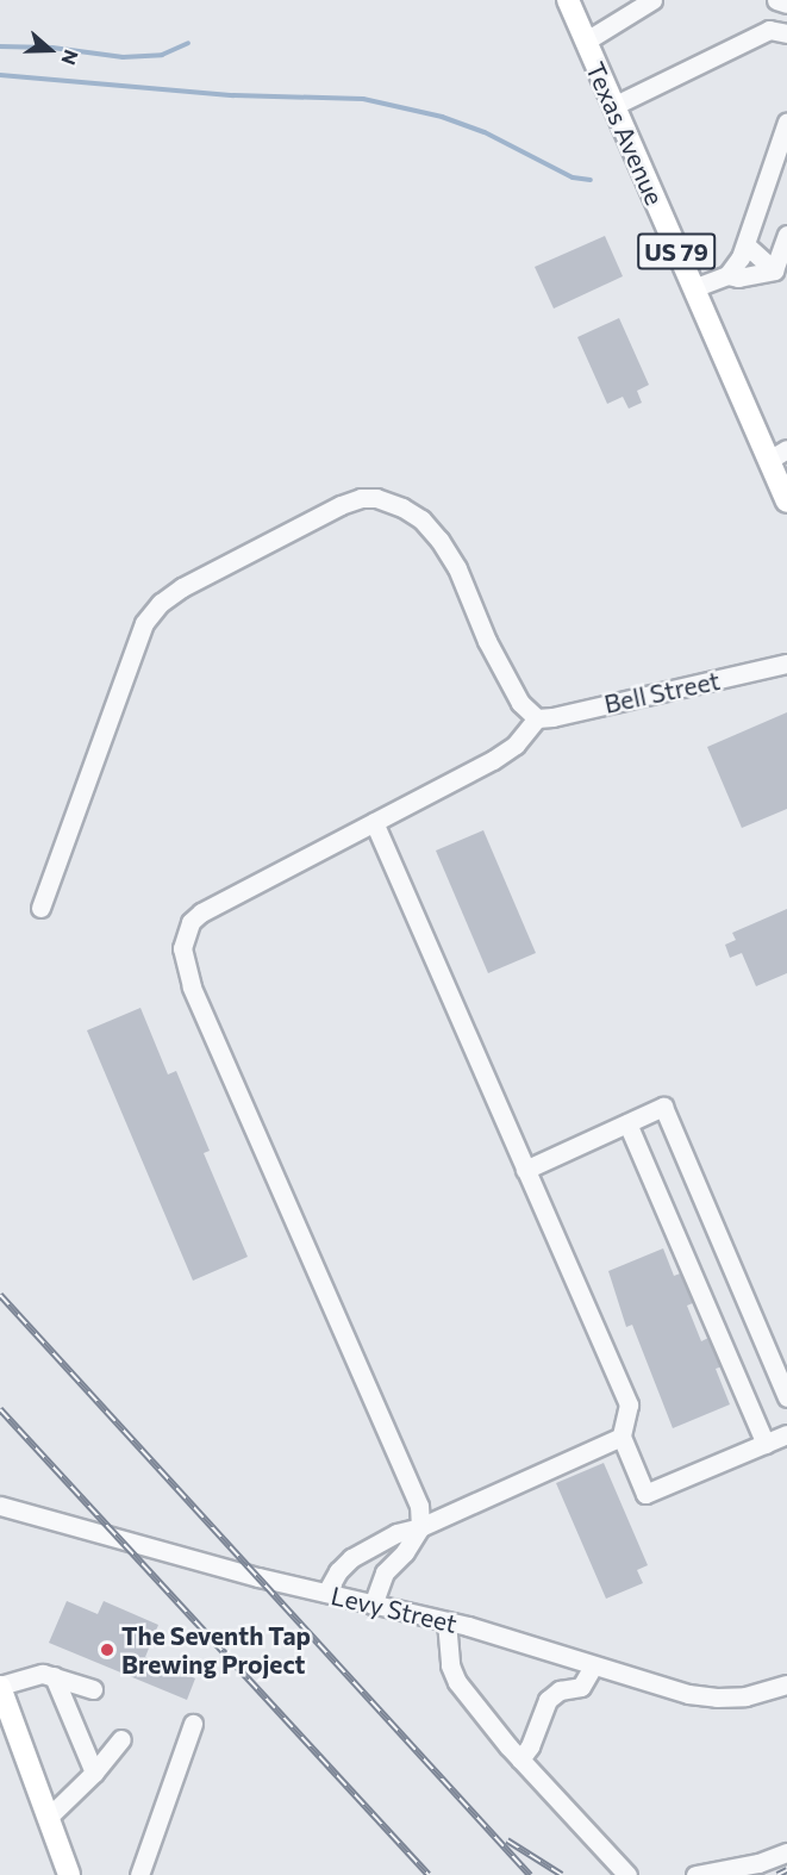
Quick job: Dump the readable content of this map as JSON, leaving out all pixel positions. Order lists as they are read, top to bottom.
{
  "streets": {
    "main road": ["Texas Avenue", "US 79"],
    "street": ["Bell Street", "Levy Street"]
  },
  "places": ["The Seventh Tap Brewing Project"],
  "north": "right"
}
